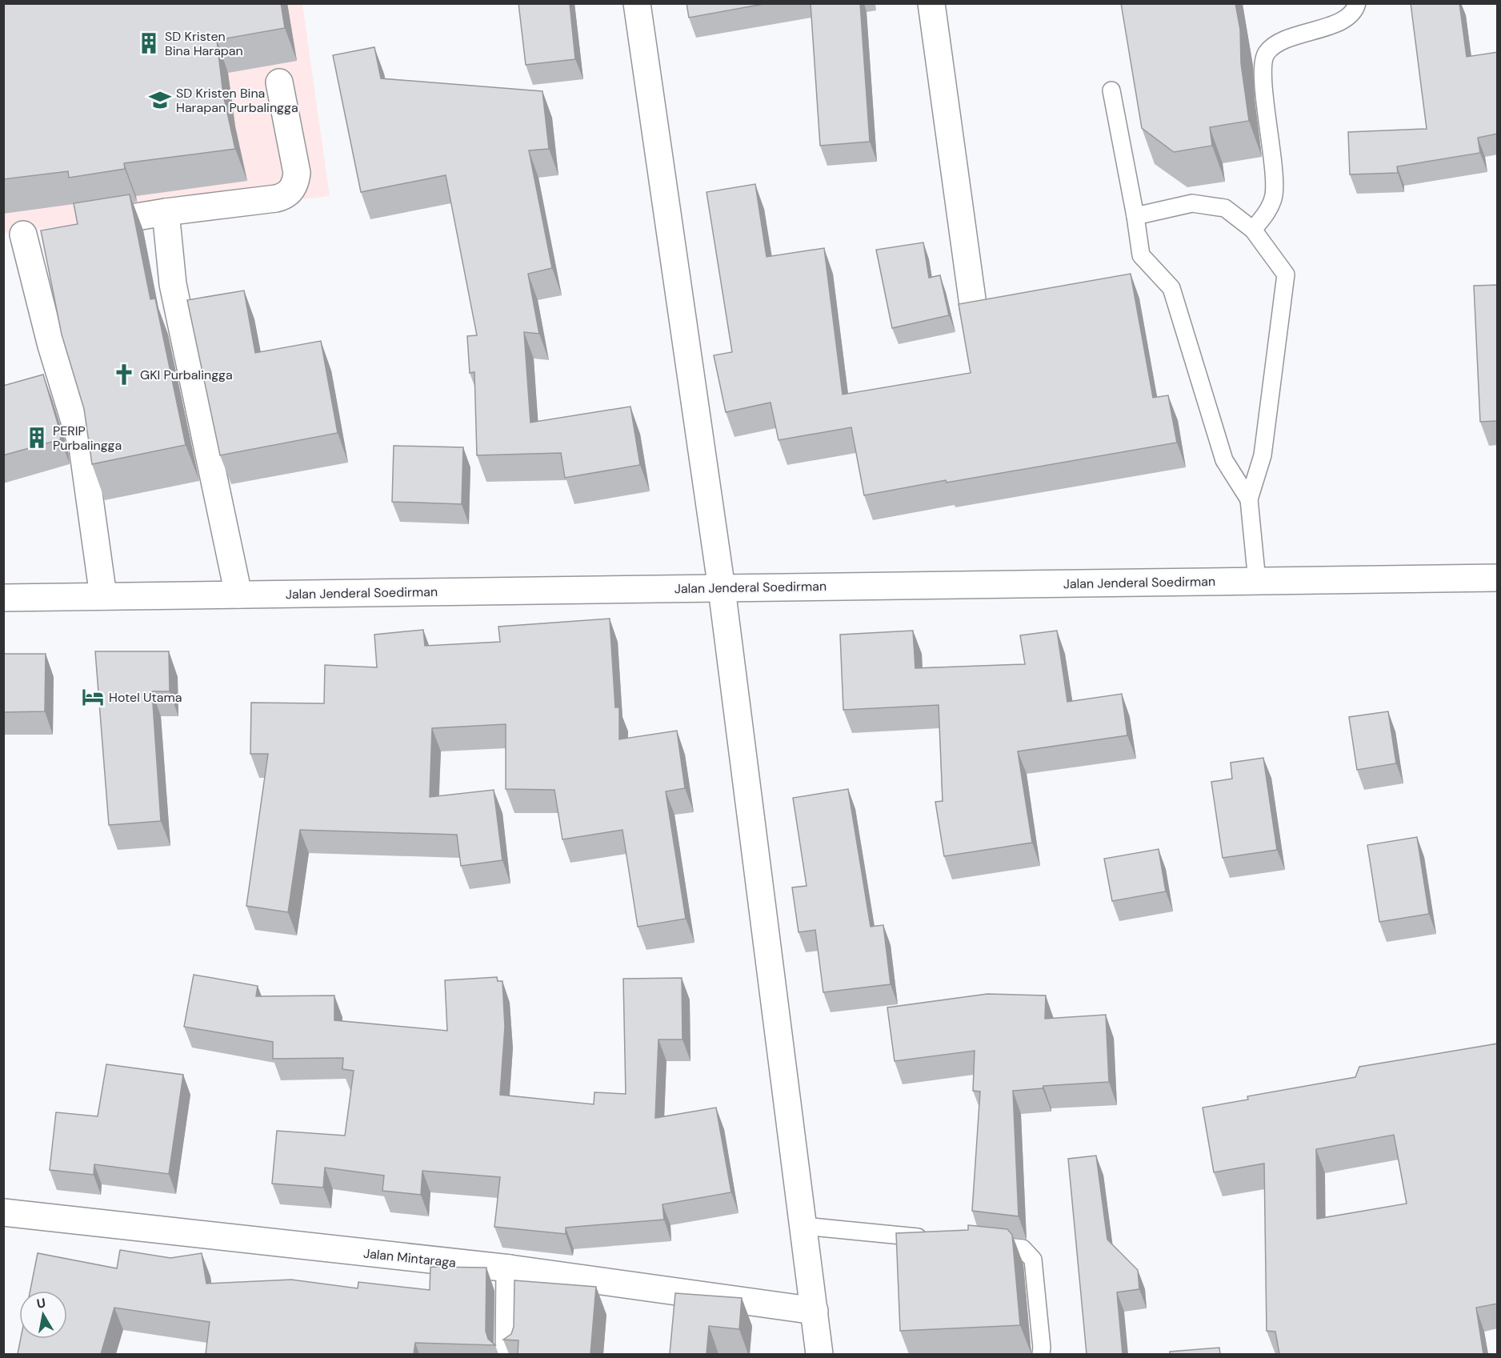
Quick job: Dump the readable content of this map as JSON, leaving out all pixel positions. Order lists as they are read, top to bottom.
{
  "streets": {
    "street": ["Jalan Jenderal Soedirman", "Jalan Mintaraga"]
  },
  "places": {
    "building": ["SD Kristen Bina Harapan", "PERIP Purbalingga"],
    "school or university": ["SD Kristen Bina Harapan Purbalingga"],
    "church": ["GKI Purbalingga"],
    "hotel": ["Hotel Utama"]
  },
  "north": "top"
}
